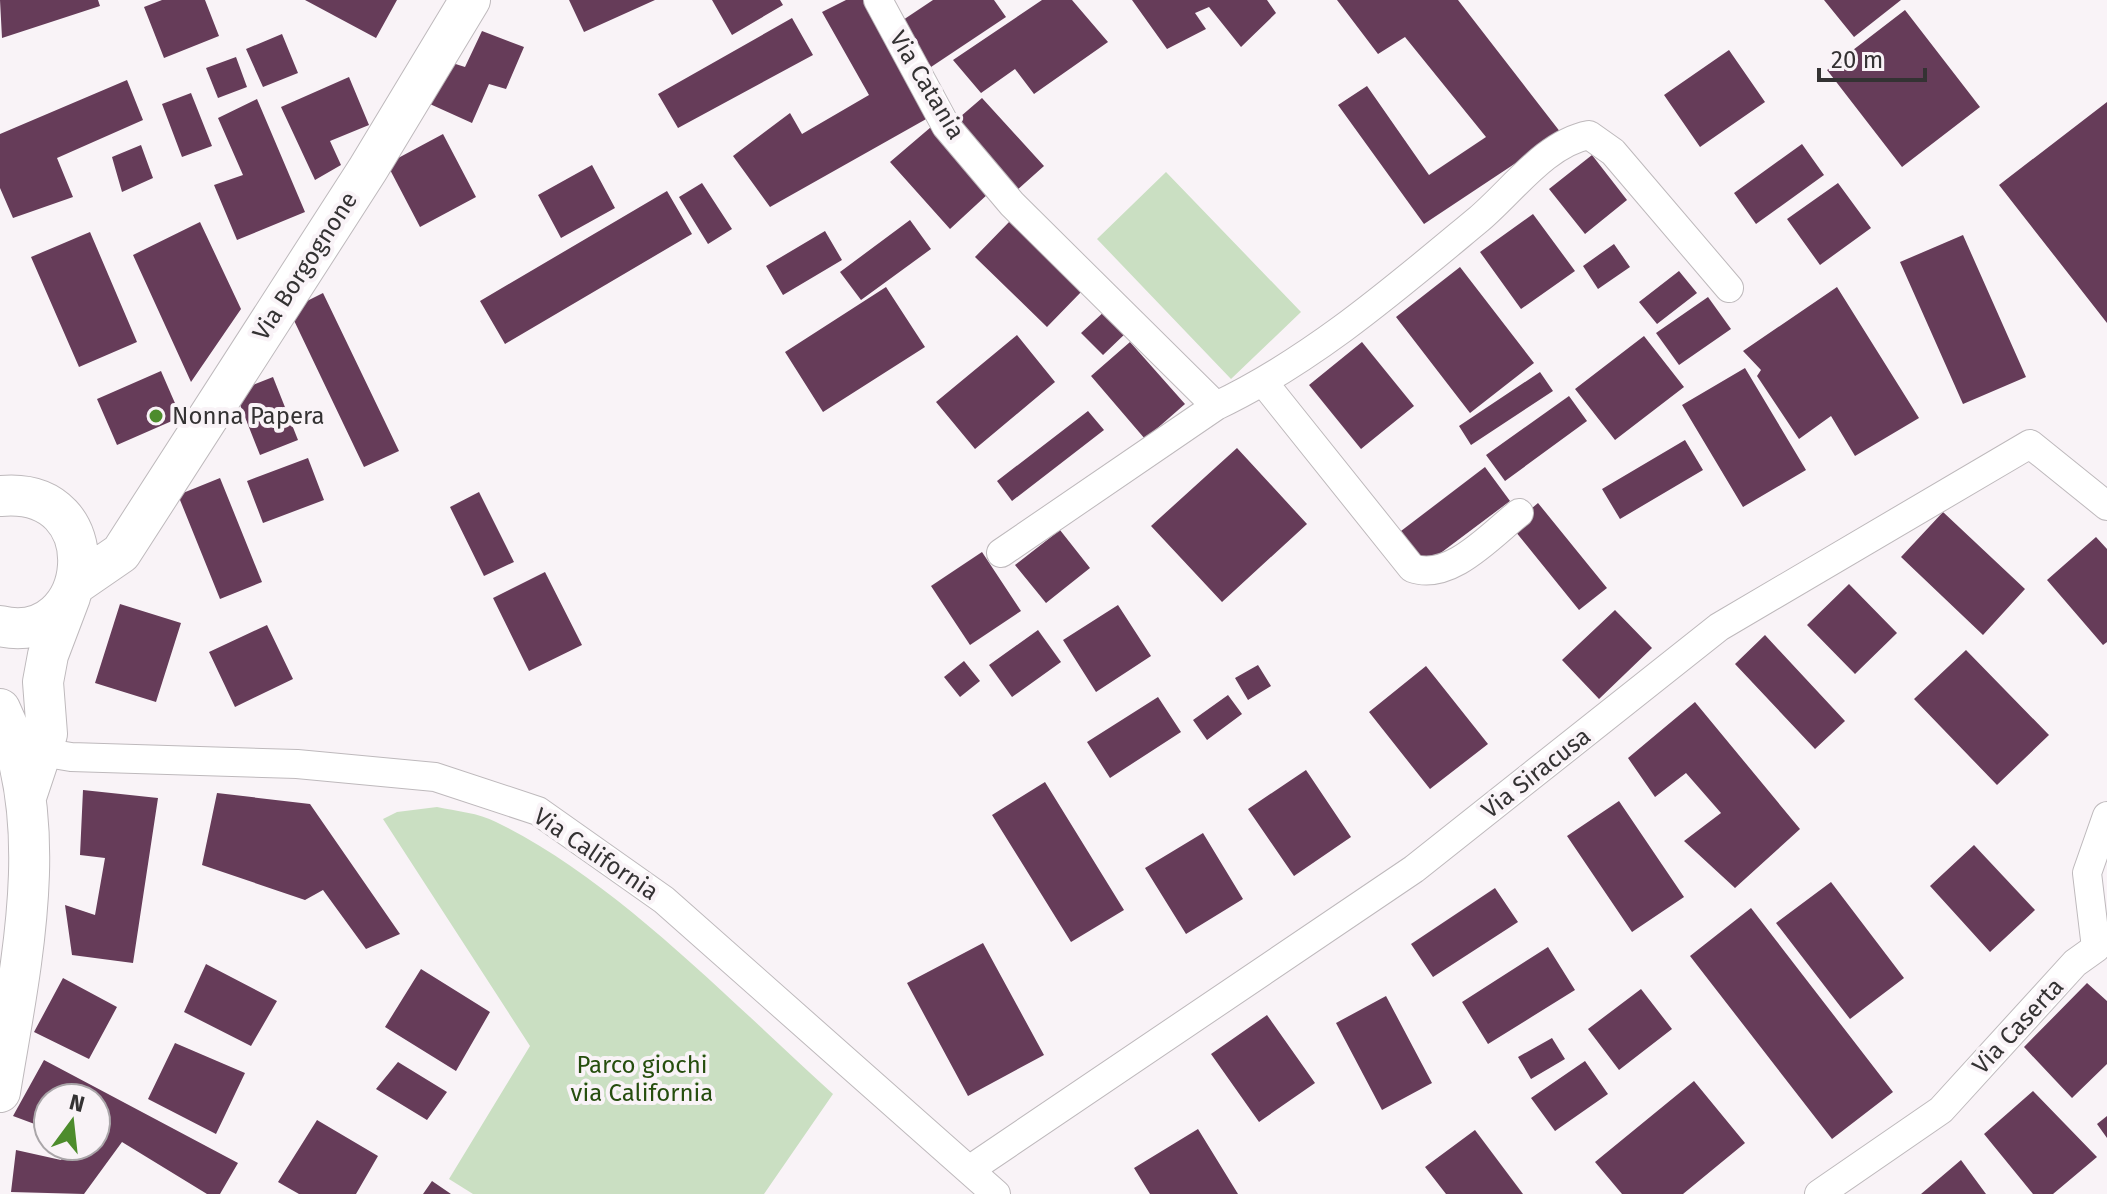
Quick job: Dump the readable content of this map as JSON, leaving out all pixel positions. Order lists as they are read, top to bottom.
{
  "streets": {
    "street": [
      "Via Catania",
      "Via Borgognone",
      "Via Siracusa",
      "Via California",
      "Via Caserta"
    ]
  },
  "crossings": [
    ["Via Siracusa", "Via California"]
  ],
  "parks": ["Parco giochi via California"],
  "places": ["Nonna Papera"],
  "scale_bar": "20 m",
  "north": "top"
}
